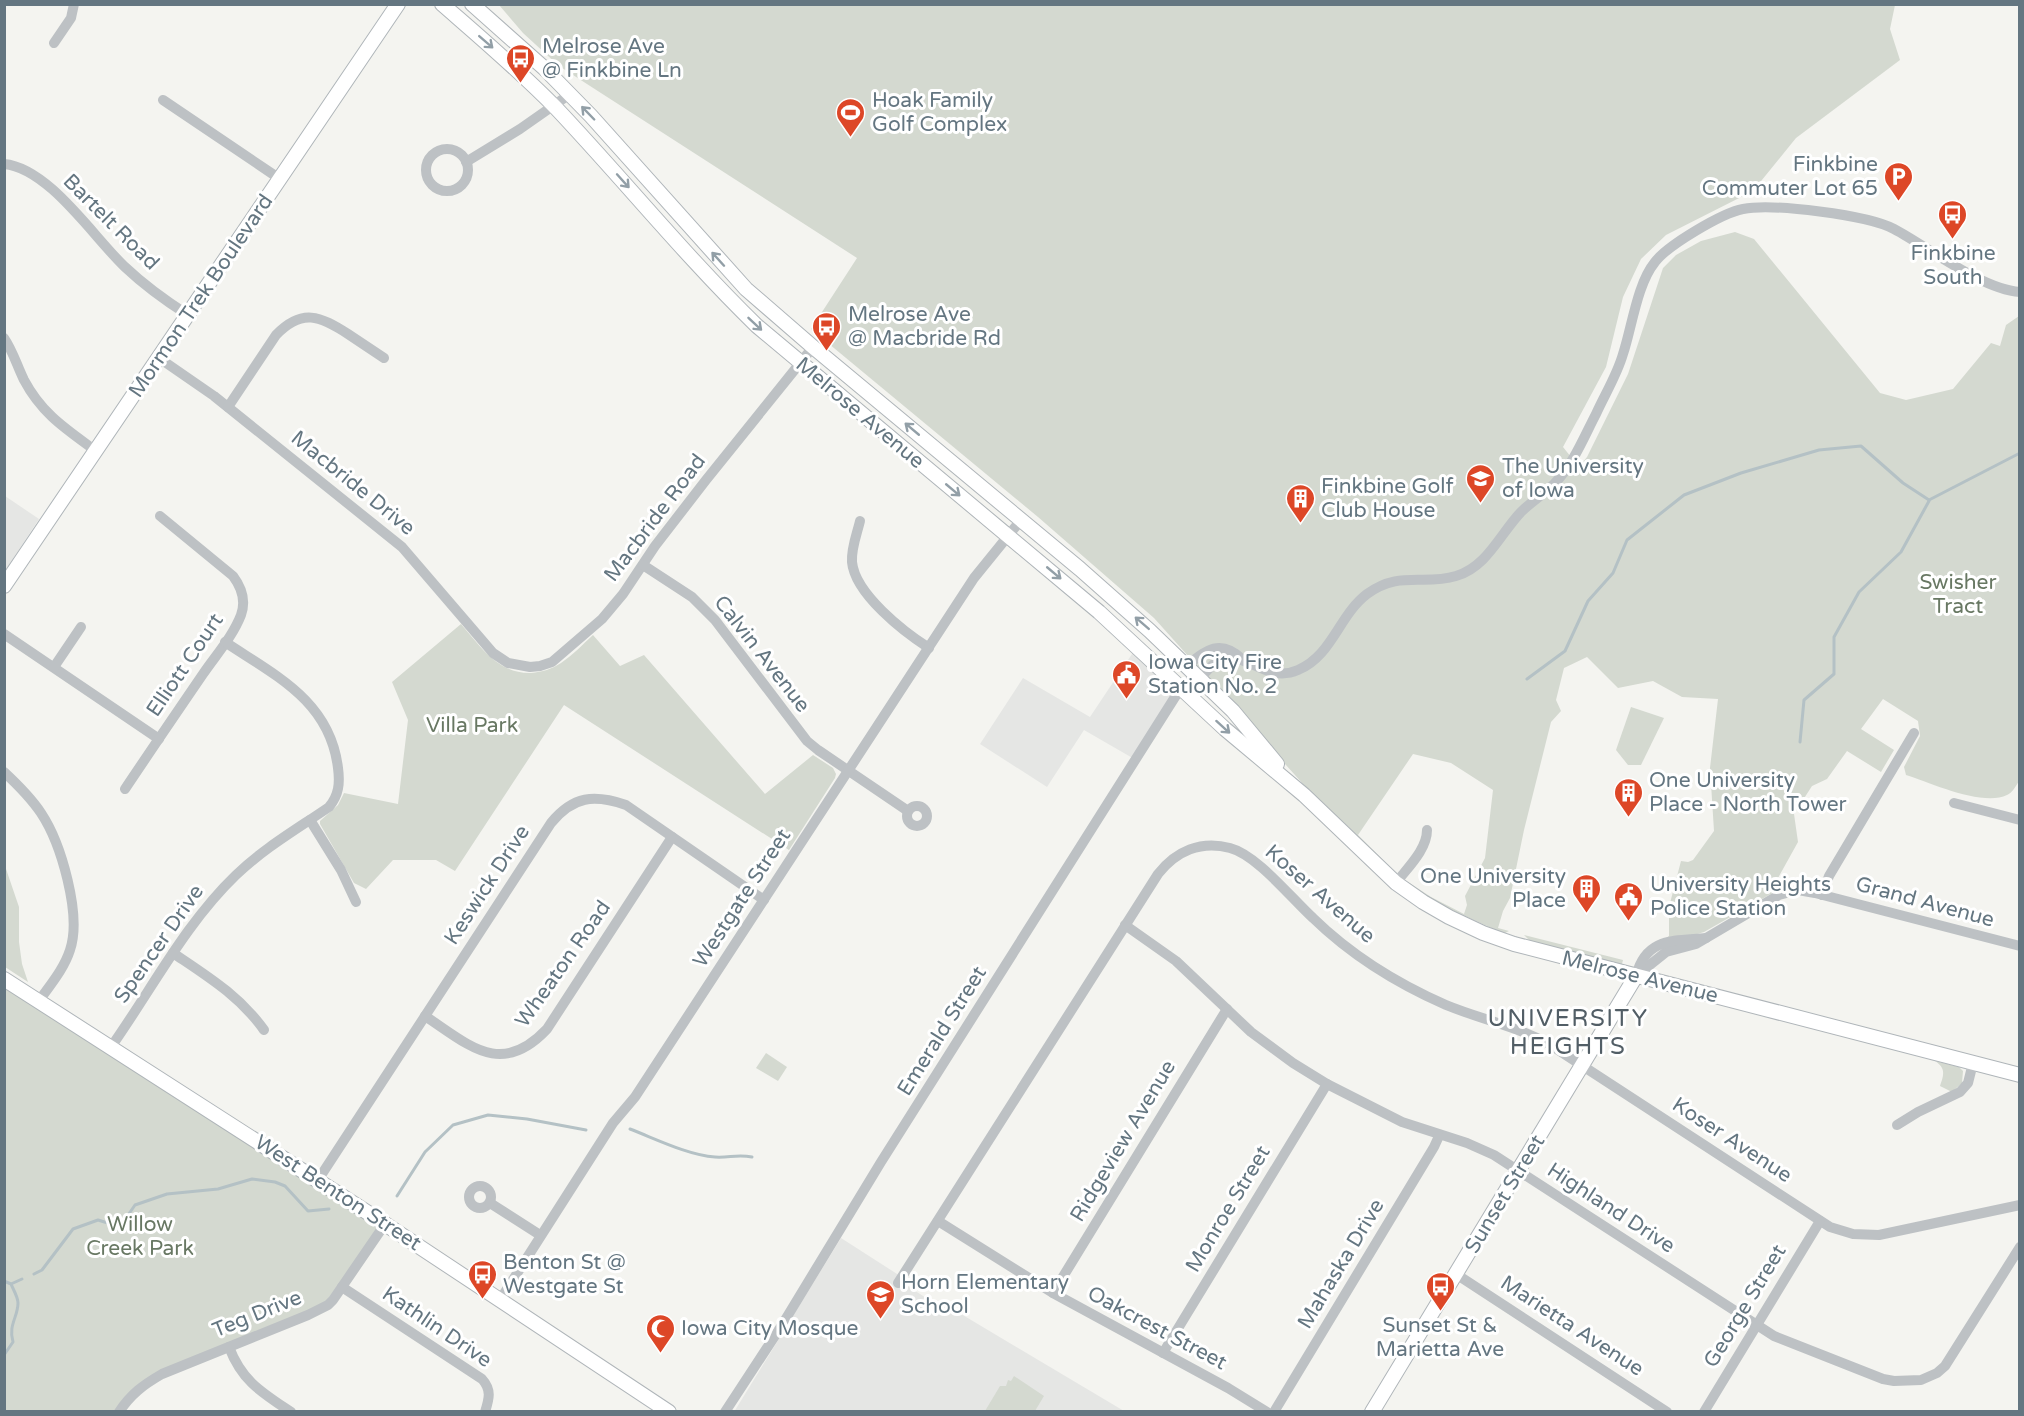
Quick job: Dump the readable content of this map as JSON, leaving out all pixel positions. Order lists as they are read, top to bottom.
{
  "streets": {
    "main road": [
      "Mormon Trek Boulevard",
      "Melrose Avenue",
      "West Benton Street",
      "Sunset Street"
    ],
    "street": [
      "Bartelt Road",
      "Macbride Drive",
      "Macbride Road",
      "Calvin Avenue",
      "Elliott Court",
      "Keswick Drive",
      "Koser Avenue",
      "Westgate Street",
      "Grand Avenue",
      "Spencer Drive",
      "Wheaton Road",
      "Emerald Street",
      "Ridgeview Avenue",
      "Highland Drive",
      "Monroe Street",
      "Mahaska Drive",
      "George Street",
      "Teg Drive",
      "Marietta Avenue",
      "Kathlin Drive",
      "Oakcrest Street"
    ]
  },
  "crossings": [
    ["Bartelt Road", "Mormon Trek Boulevard"],
    ["Mormon Trek Boulevard", "Macbride Drive"],
    ["Melrose Avenue", "Macbride Road"],
    ["Melrose Avenue", "Westgate Street"],
    ["Melrose Avenue", "Emerald Street"],
    ["Melrose Avenue", "Sunset Street"],
    ["Macbride Drive", "Macbride Road"],
    ["Macbride Road", "Calvin Avenue"],
    ["Calvin Avenue", "Westgate Street"],
    ["Elliott Court", "Spencer Drive"],
    ["Keswick Drive", "Westgate Street"],
    ["Keswick Drive", "Wheaton Road"],
    ["Keswick Drive", "West Benton Street"],
    ["Koser Avenue", "Sunset Street"],
    ["Koser Avenue", "Highland Drive"],
    ["Koser Avenue", "George Street"],
    ["Koser Avenue", "Oakcrest Street"],
    ["Westgate Street", "West Benton Street"],
    ["Grand Avenue", "Sunset Street"],
    ["Spencer Drive", "West Benton Street"],
    ["Ridgeview Avenue", "Highland Drive"],
    ["Ridgeview Avenue", "Oakcrest Street"],
    ["West Benton Street", "Teg Drive"],
    ["Sunset Street", "Highland Drive"],
    ["Sunset Street", "Marietta Avenue"],
    ["Highland Drive", "Monroe Street"],
    ["Highland Drive", "Mahaska Drive"],
    ["Highland Drive", "George Street"],
    ["Monroe Street", "Oakcrest Street"],
    ["Teg Drive", "Kathlin Drive"]
  ],
  "districts": ["UNIVERSITY HEIGHTS"],
  "parks": ["Swisher Tract", "Villa Park", "Willow Creek Park"],
  "places": {
    "bus stop": [
      "Melrose Ave @ Finkbine Ln",
      "Finkbine South",
      "Melrose Ave @ Macbride Rd",
      "Benton St @ Westgate St",
      "Sunset St & Marietta Ave"
    ],
    "sports": ["Hoak Family Golf Complex"],
    "parking": ["Finkbine Commuter Lot 65"],
    "school or university": ["The University of Iowa", "Horn Elementary School"],
    "building": ["Finkbine Golf Club House", "One University Place - North Tower", "One University Place"],
    "public building": ["Iowa City Fire Station No. 2", "University Heights Police Station"],
    "mosque": ["Iowa City Mosque"]
  }
}
